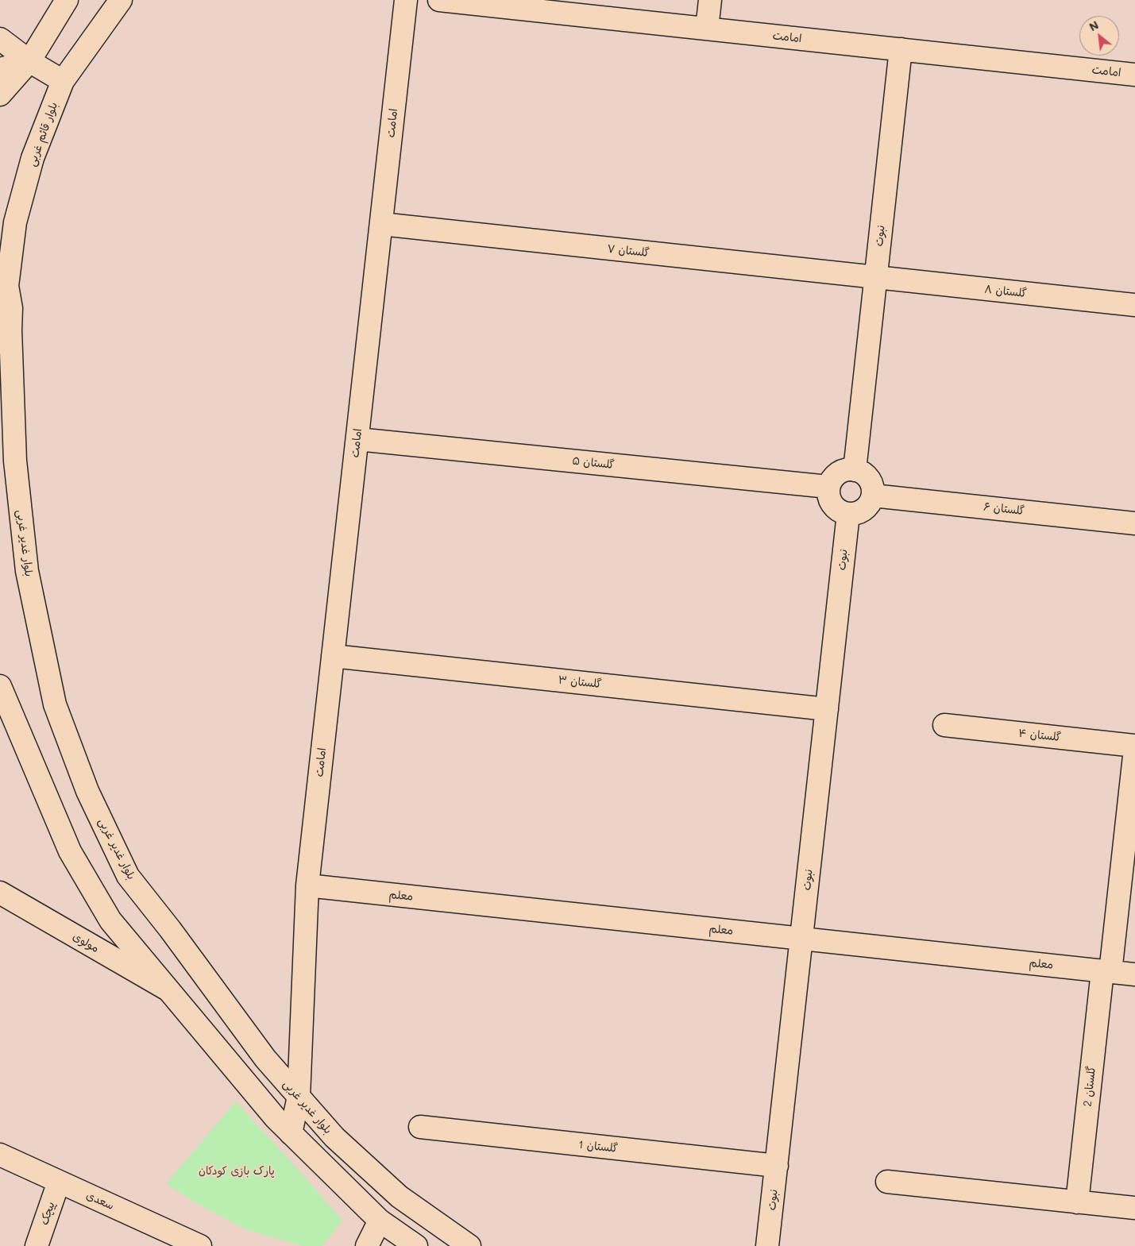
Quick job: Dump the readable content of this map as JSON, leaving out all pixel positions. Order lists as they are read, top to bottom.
{
  "streets": {
    "street": [
      "امامت",
      "بلوار قائم غربی",
      "نبوت",
      "گلستان ۷",
      "گلستان ۸",
      "گلستان ۵",
      "گلستان ۶",
      "بلوار غدیر غربی",
      "گلستان ۳",
      "گلستان ۴",
      "معلم",
      "مولوی",
      "گلستان 2",
      "گلستان 1",
      "سعدی",
      "پیچک"
    ]
  },
  "crossings": [
    ["امامت", "نبوت"],
    ["امامت", "گلستان ۷"],
    ["امامت", "گلستان ۵"],
    ["امامت", "بلوار غدیر غربی"],
    ["امامت", "گلستان ۳"],
    ["امامت", "معلم"],
    ["بلوار قائم غربی", "بلوار غدیر غربی"],
    ["نبوت", "گلستان ۷"],
    ["نبوت", "گلستان ۸"],
    ["نبوت", "گلستان ۵"],
    ["نبوت", "گلستان ۶"],
    ["نبوت", "گلستان ۳"],
    ["نبوت", "معلم"],
    ["نبوت", "گلستان 1"],
    ["گلستان ۷", "گلستان ۸"],
    ["گلستان ۵", "گلستان ۶"],
    ["معلم", "گلستان 2"],
    ["سعدی", "پیچک"]
  ],
  "parks": ["پارک بازی کودکان"],
  "north": "top left"
}
